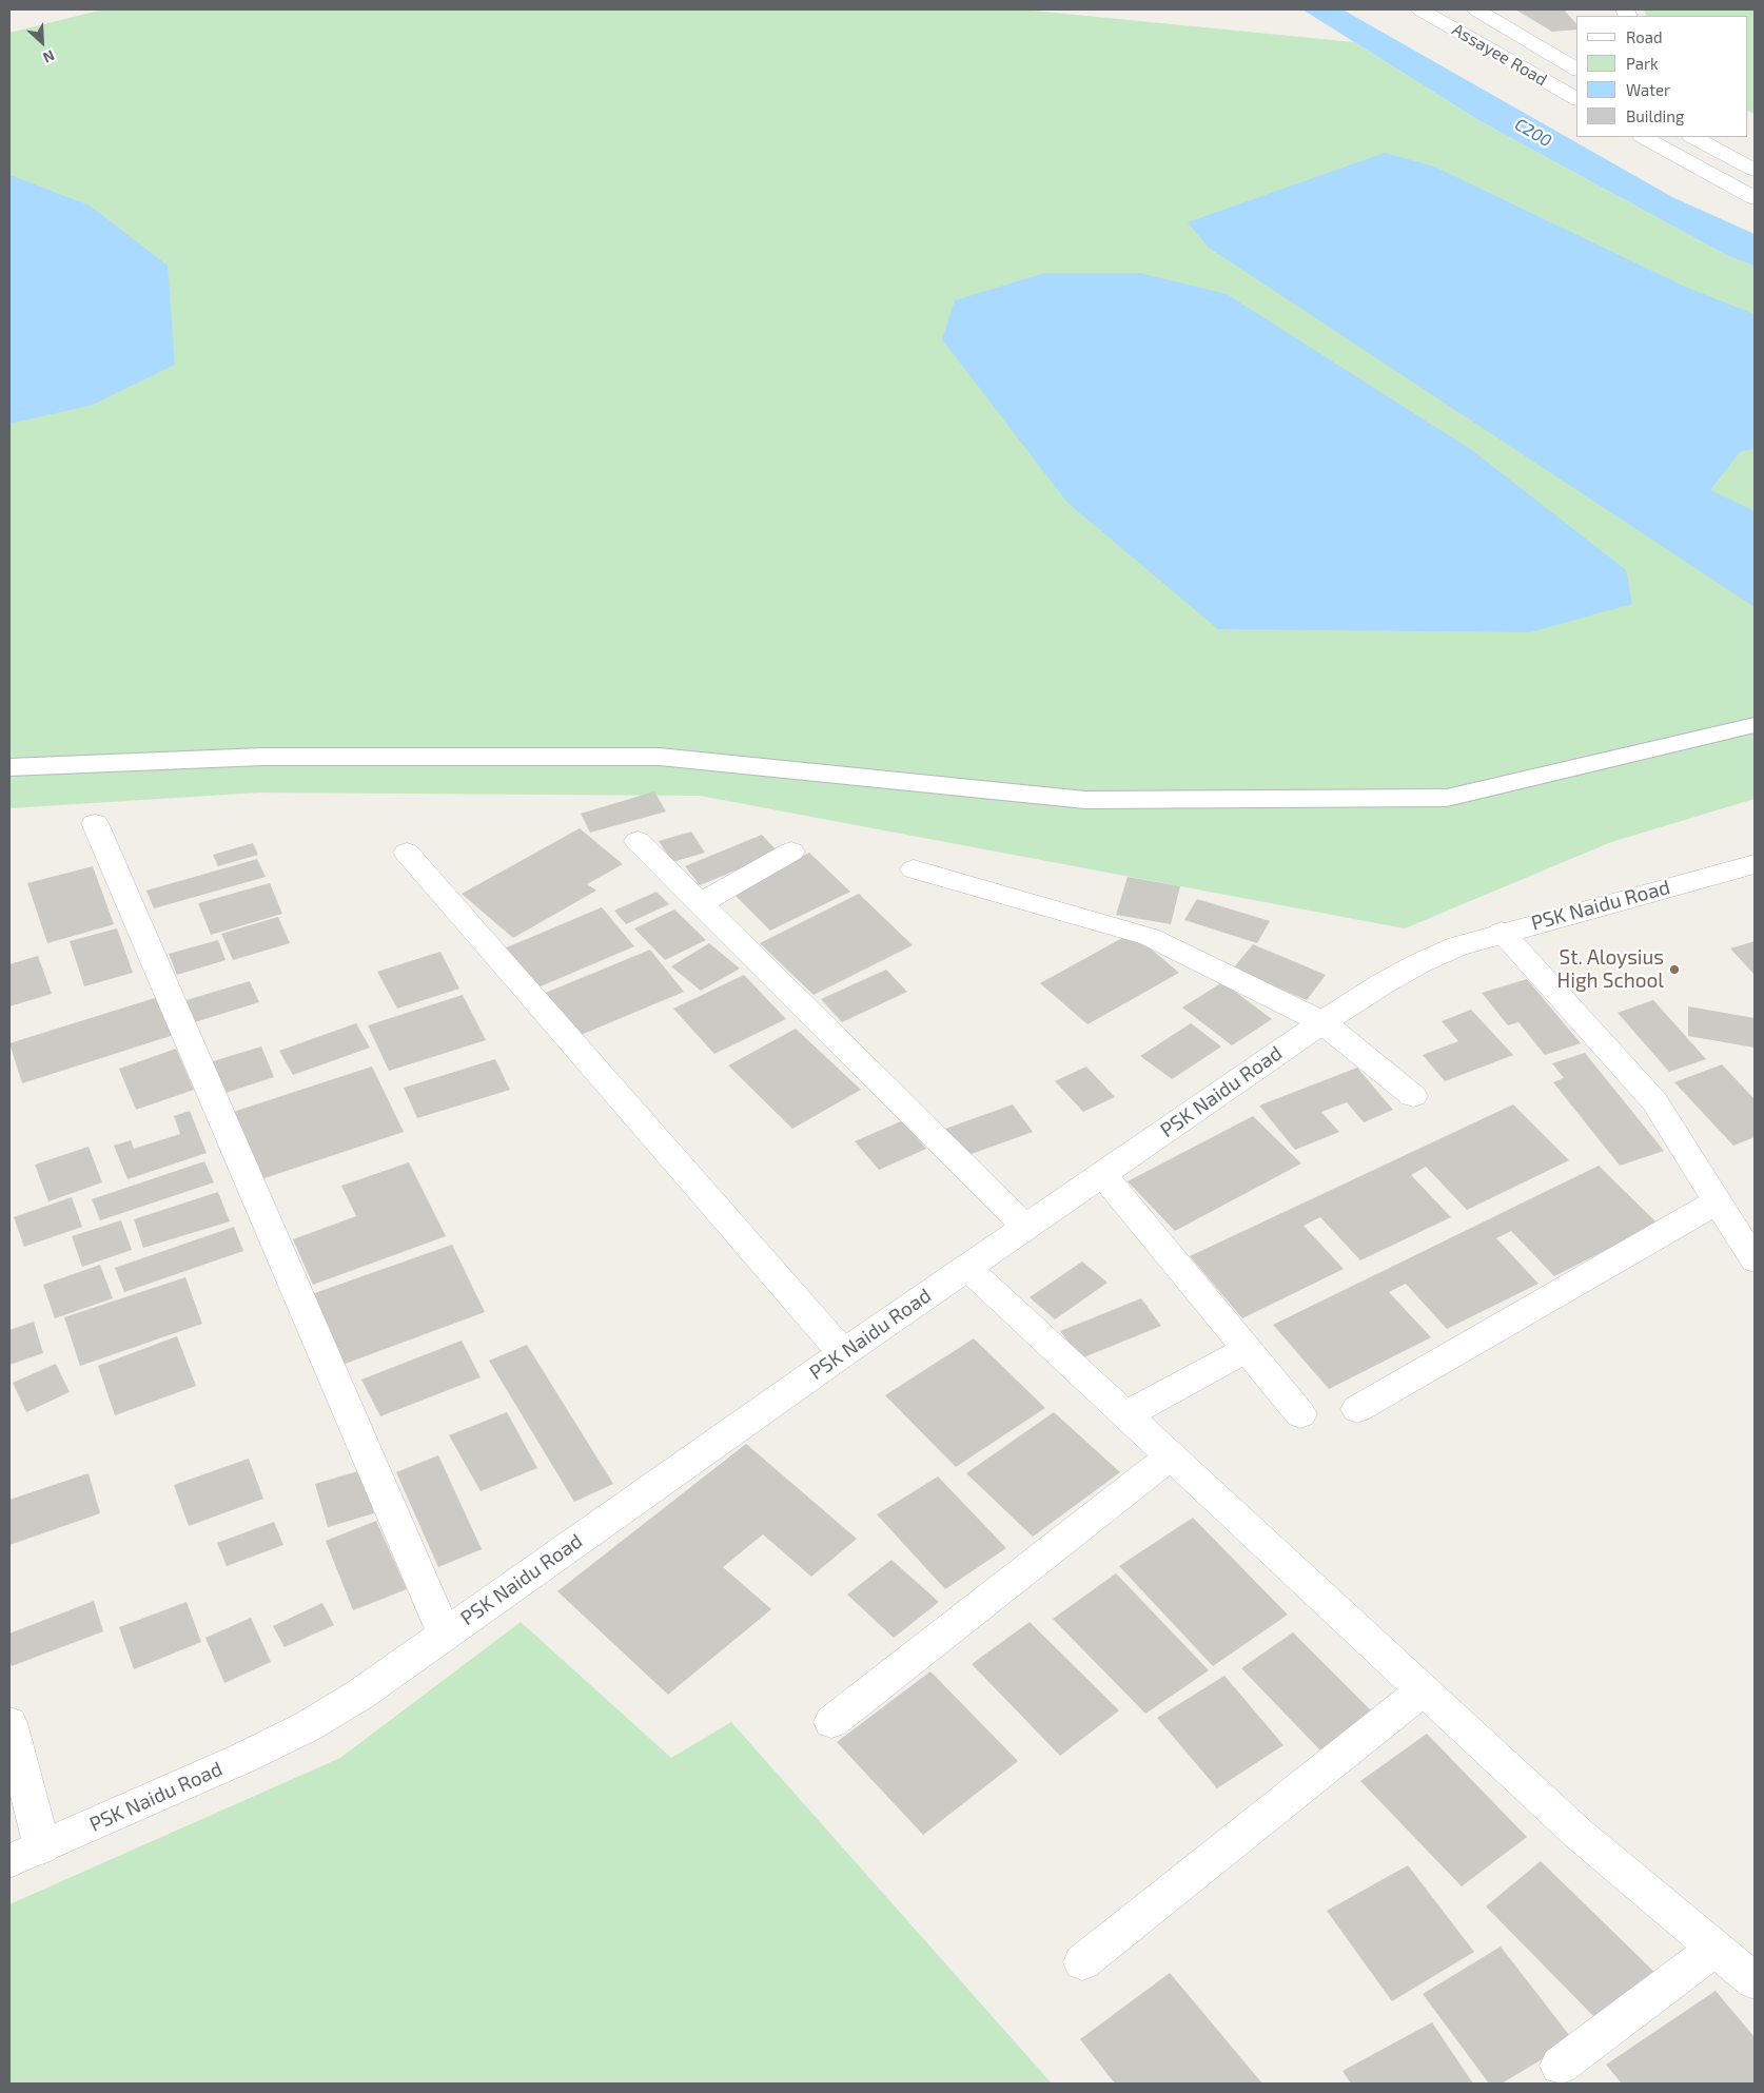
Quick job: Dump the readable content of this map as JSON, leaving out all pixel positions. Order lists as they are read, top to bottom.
{
  "streets": {
    "street": ["Assayee Road", "PSK Naidu Road"]
  },
  "water": ["C200"],
  "places": ["St. Aloysius High School"],
  "legend": [
    "Road",
    "Park",
    "Water",
    "Building"
  ],
  "north": "bottom right"
}
